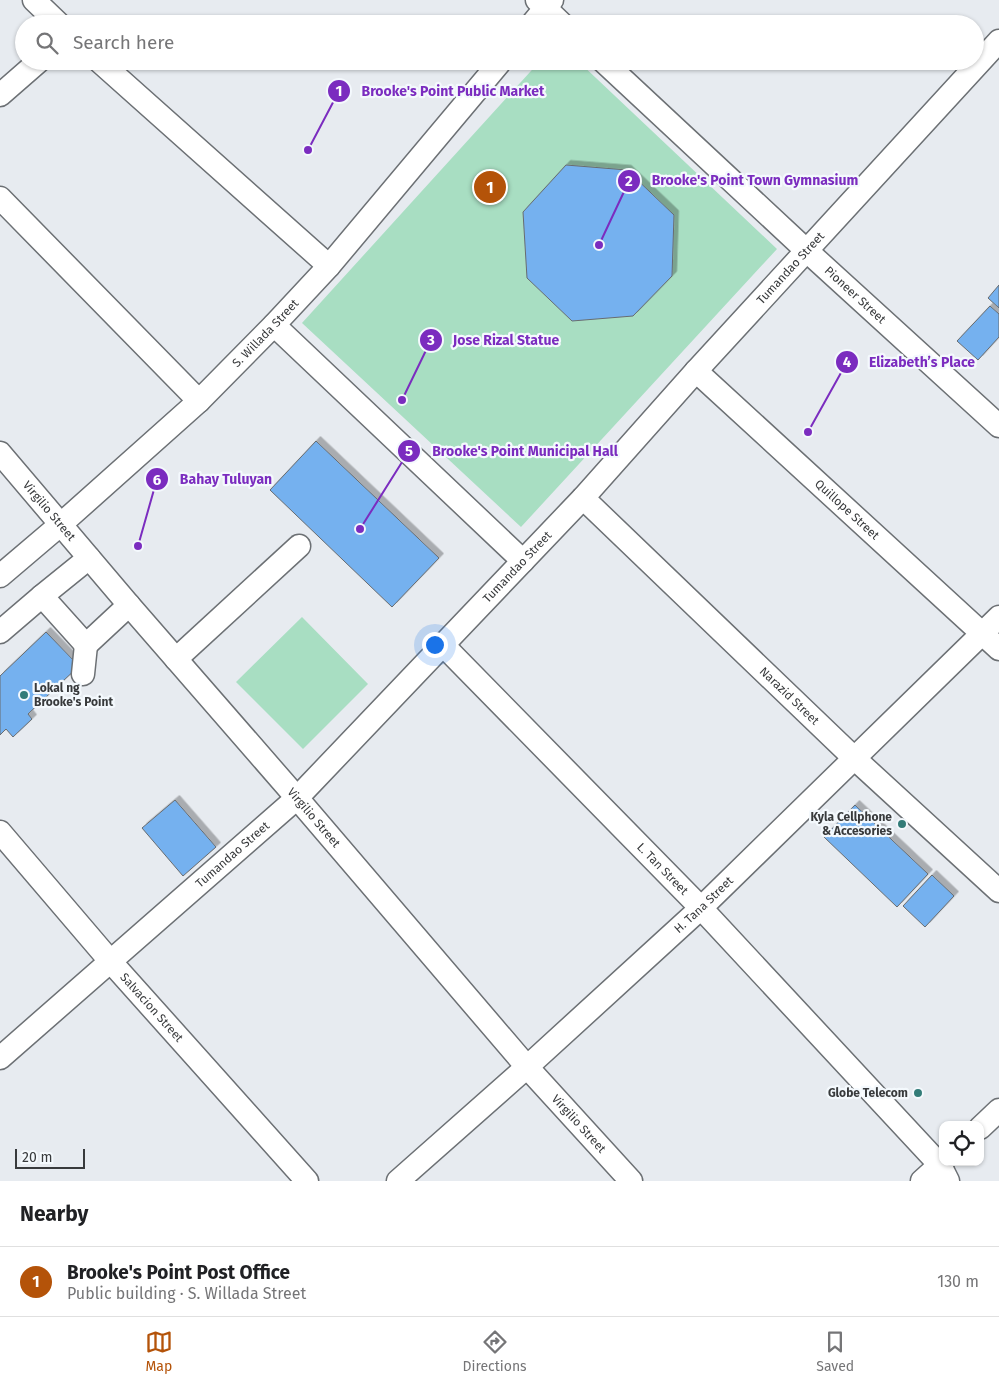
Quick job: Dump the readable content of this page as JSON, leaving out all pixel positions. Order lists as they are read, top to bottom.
{
  "streets": {
    "street": [
      "Tumandao Street",
      "Pioneer Street",
      "S. Willada Street",
      "Quillope Street",
      "Virgilio Street",
      "Narazid Street",
      "L. Tan Street",
      "H. Tana Street",
      "Salvacion Street"
    ]
  },
  "crossings": [
    ["Tumandao Street", "Pioneer Street"],
    ["Tumandao Street", "Quillope Street"],
    ["Tumandao Street", "Virgilio Street"],
    ["Tumandao Street", "Narazid Street"],
    ["Tumandao Street", "L. Tan Street"],
    ["Tumandao Street", "Salvacion Street"],
    ["S. Willada Street", "Virgilio Street"],
    ["Quillope Street", "H. Tana Street"],
    ["Virgilio Street", "H. Tana Street"],
    ["Narazid Street", "H. Tana Street"],
    ["L. Tan Street", "H. Tana Street"]
  ],
  "places": [
    "Brooke's Point Public Market",
    "Brooke's Point Town Gymnasium",
    "Jose Rizal Statue",
    "Elizabeth’s Place",
    "Brooke's Point Municipal Hall",
    "Bahay Tuluyan",
    "Lokal ng Brooke's Point",
    "Kyla Cellphone & Accesories",
    "Globe Telecom"
  ],
  "scale_bar": "20 m",
  "page": {
    "search": "Search here",
    "pins": "1",
    "scale": "20 m",
    "heading": "Nearby",
    "list": [
      {
        "mark": "1",
        "name": "Brooke's Point Post Office",
        "note": "Public building · S. Willada Street",
        "value": "130 m"
      }
    ],
    "nav": ["Map", "Directions", "Saved"]
  }
}
